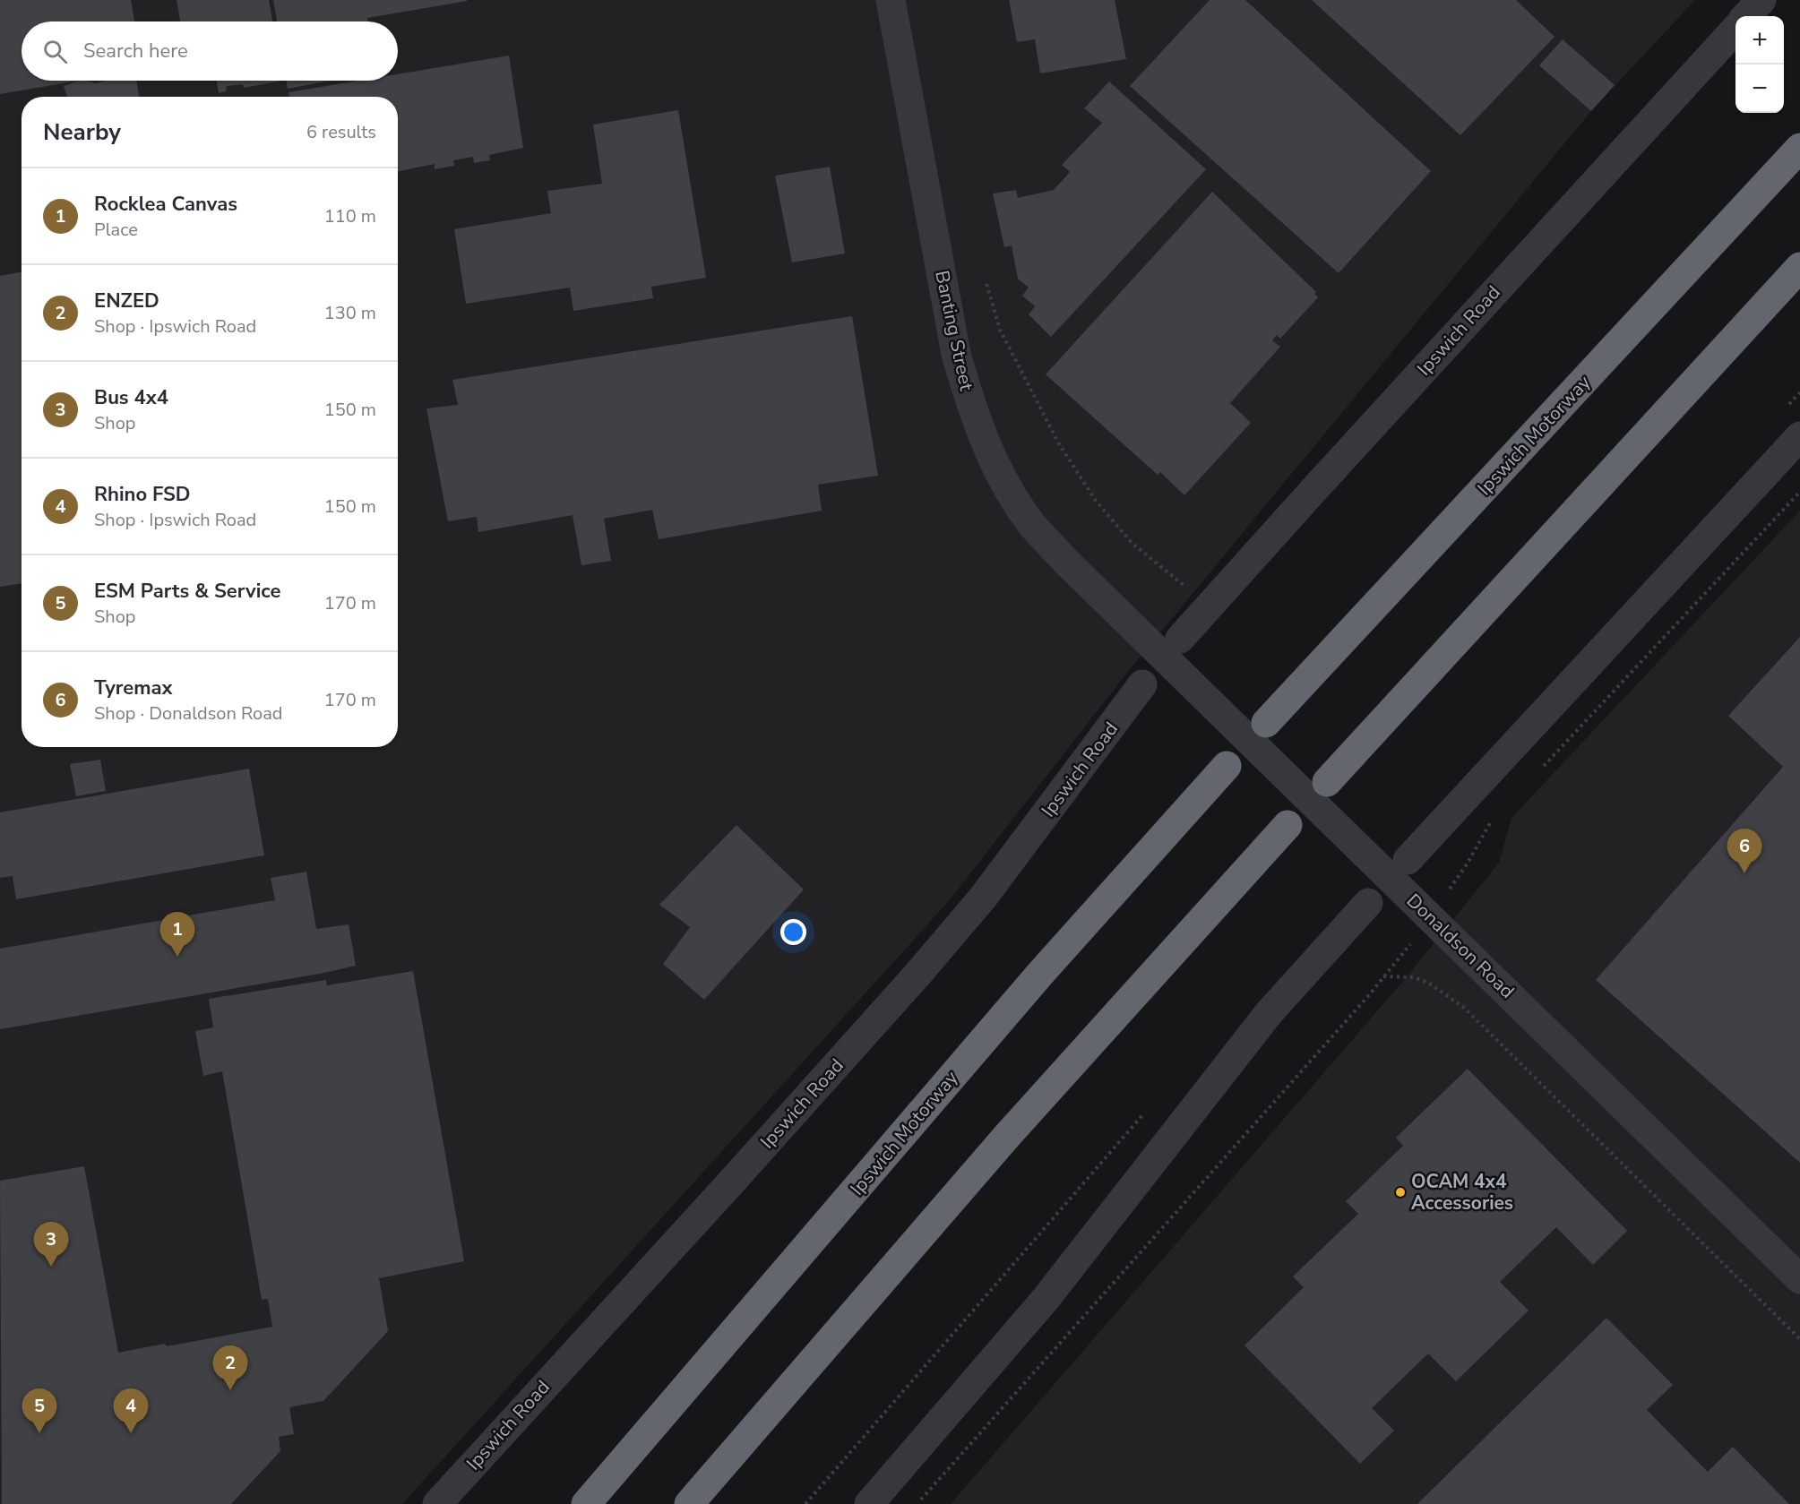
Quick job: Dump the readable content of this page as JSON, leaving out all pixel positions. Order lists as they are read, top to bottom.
{
  "streets": {
    "highway": ["Ipswich Motorway"],
    "street": ["Banting Street", "Ipswich Road", "Donaldson Road"]
  },
  "crossings": [
    ["Banting Street", "Donaldson Road"]
  ],
  "places": ["OCAM 4x4 Accessories"],
  "page": {
    "map_buttons": ["+", "−"],
    "search": "Search here",
    "heading": ["Nearby", "6 results"],
    "list": [
      {
        "mark": "1",
        "name": "Rocklea Canvas",
        "note": "Place",
        "value": "110 m"
      },
      {
        "mark": "2",
        "name": "ENZED",
        "note": "Shop · Ipswich Road",
        "value": "130 m"
      },
      {
        "mark": "3",
        "name": "Bus 4x4",
        "note": "Shop",
        "value": "150 m"
      },
      {
        "mark": "4",
        "name": "Rhino FSD",
        "note": "Shop · Ipswich Road",
        "value": "150 m"
      },
      {
        "mark": "5",
        "name": "ESM Parts & Service",
        "note": "Shop",
        "value": "170 m"
      },
      {
        "mark": "6",
        "name": "Tyremax",
        "note": "Shop · Donaldson Road",
        "value": "170 m"
      }
    ],
    "pins": [
      "6",
      "1",
      "3",
      "2",
      "4",
      "5"
    ]
  }
}
